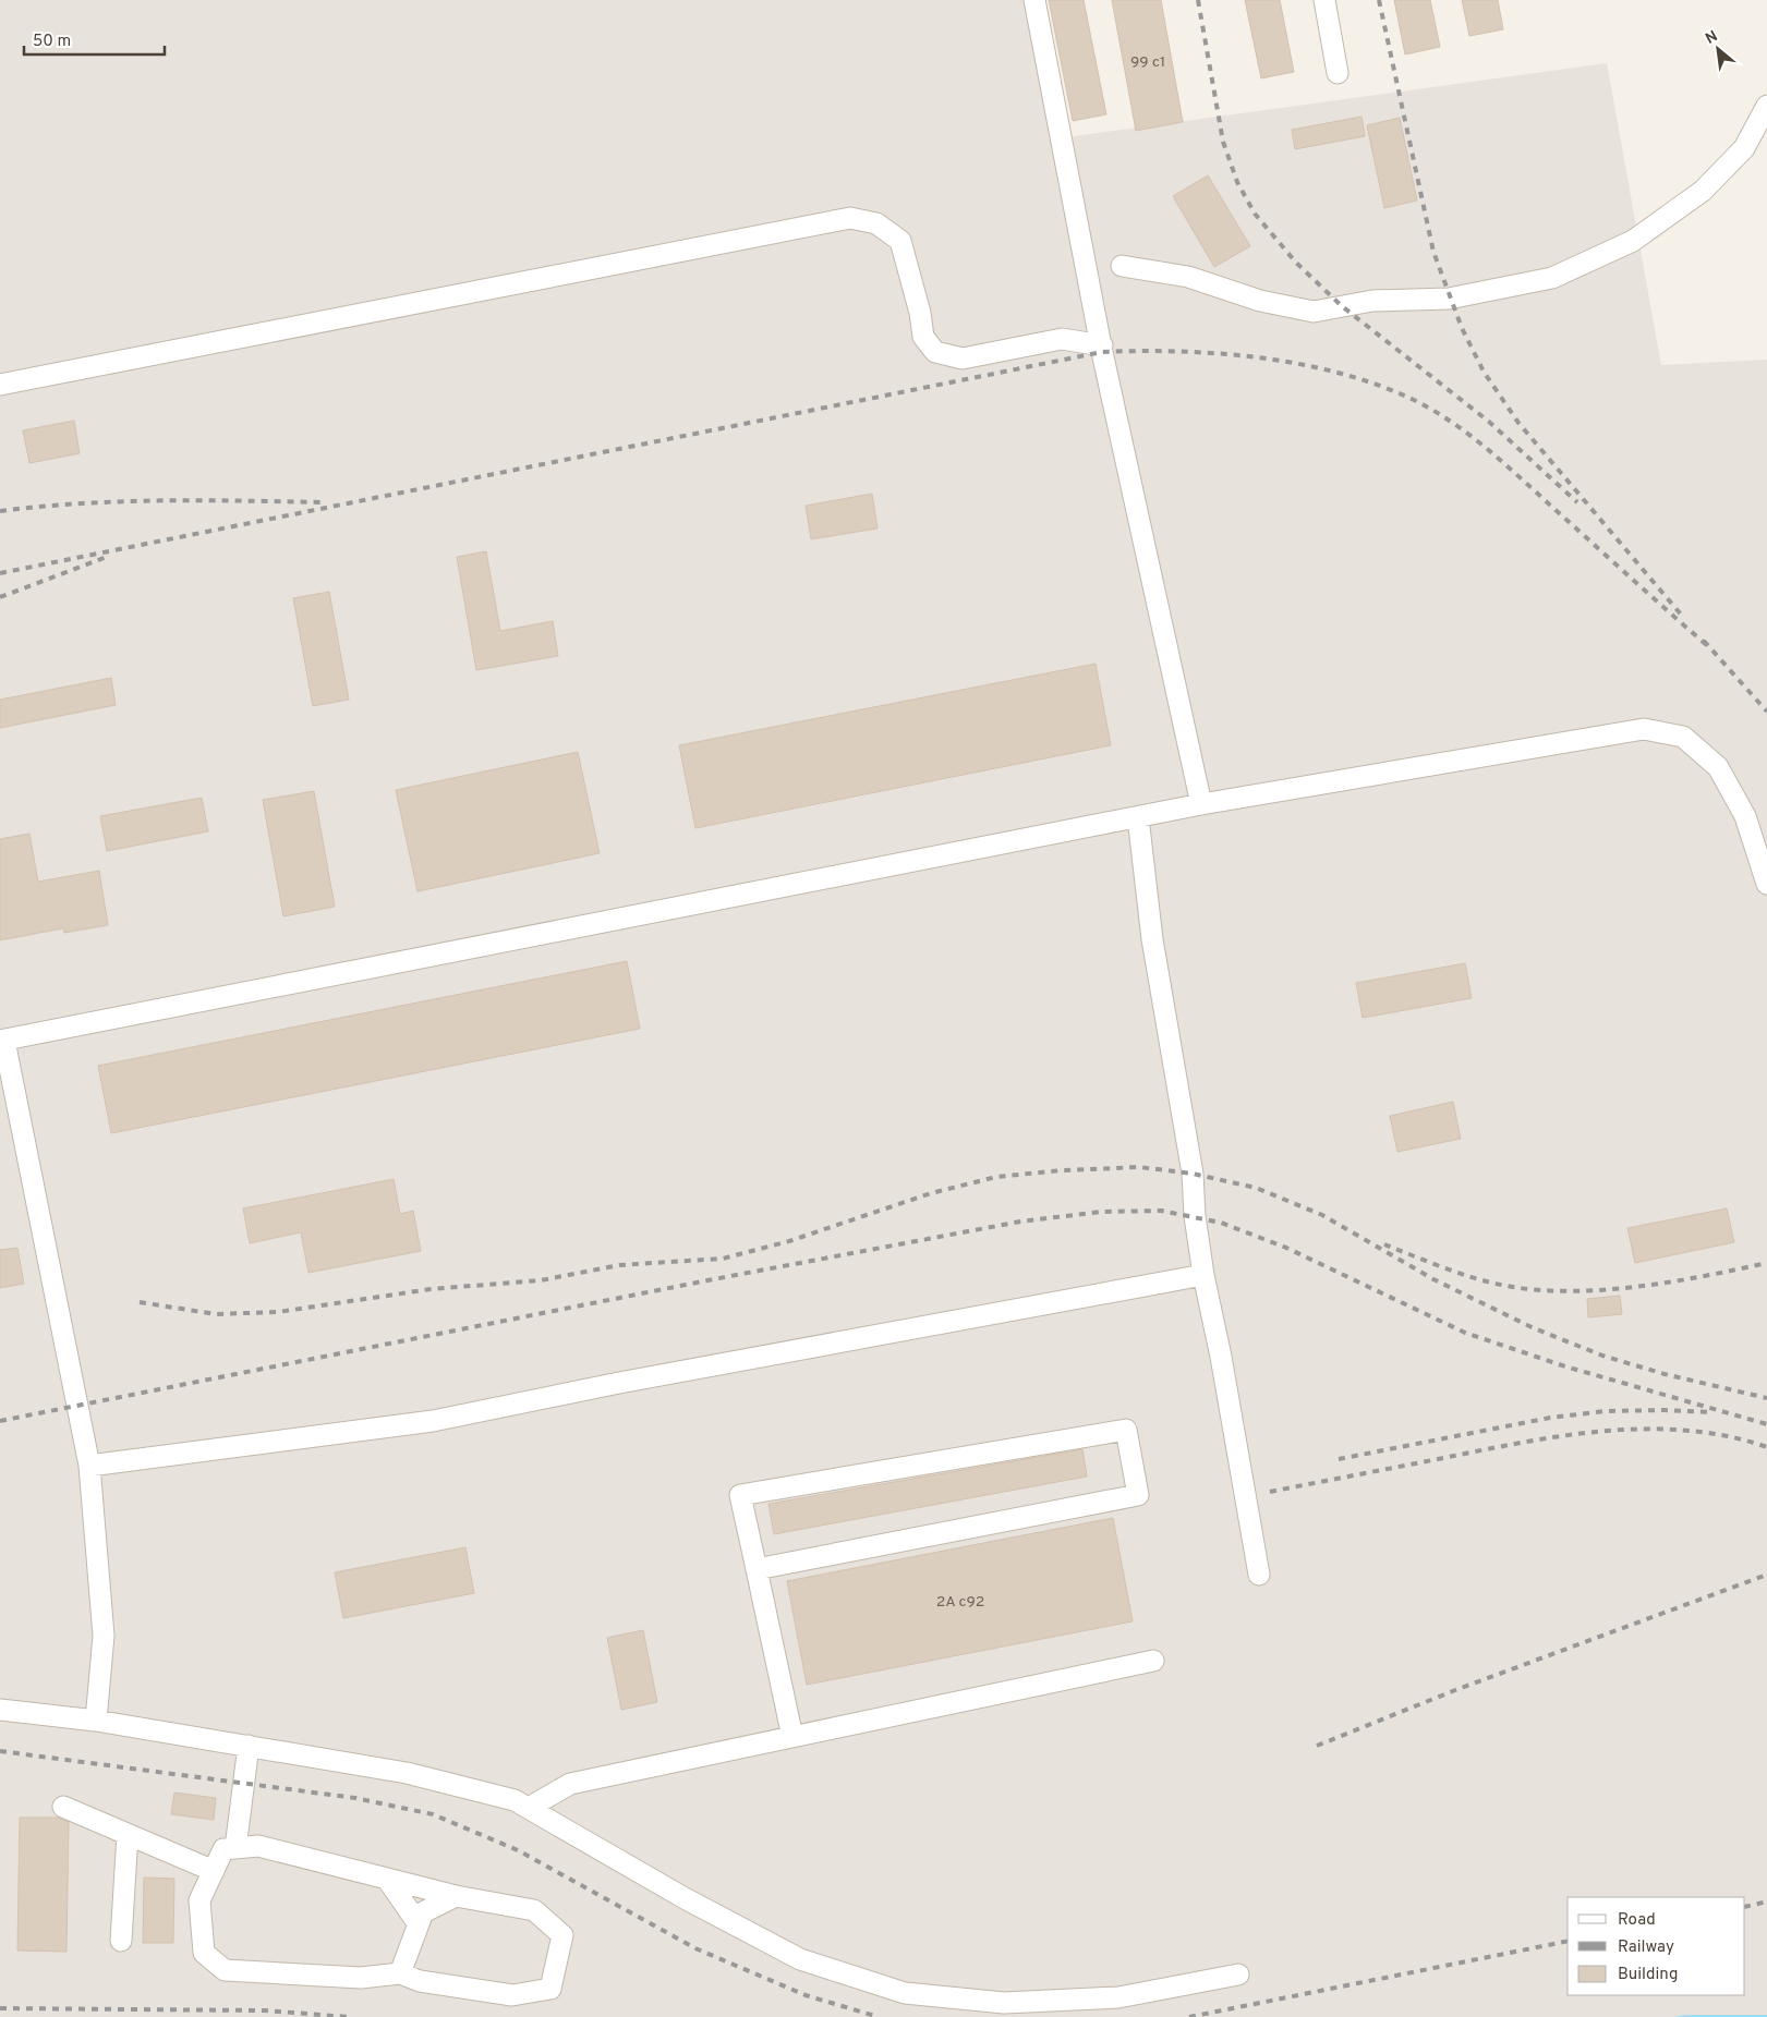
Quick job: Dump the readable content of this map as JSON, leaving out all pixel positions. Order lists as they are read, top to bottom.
{
  "house_numbers": ["99 с1", "2А с92"],
  "legend": ["Road", "Railway", "Building"],
  "scale_bar": "50 m",
  "north": "top left"
}
